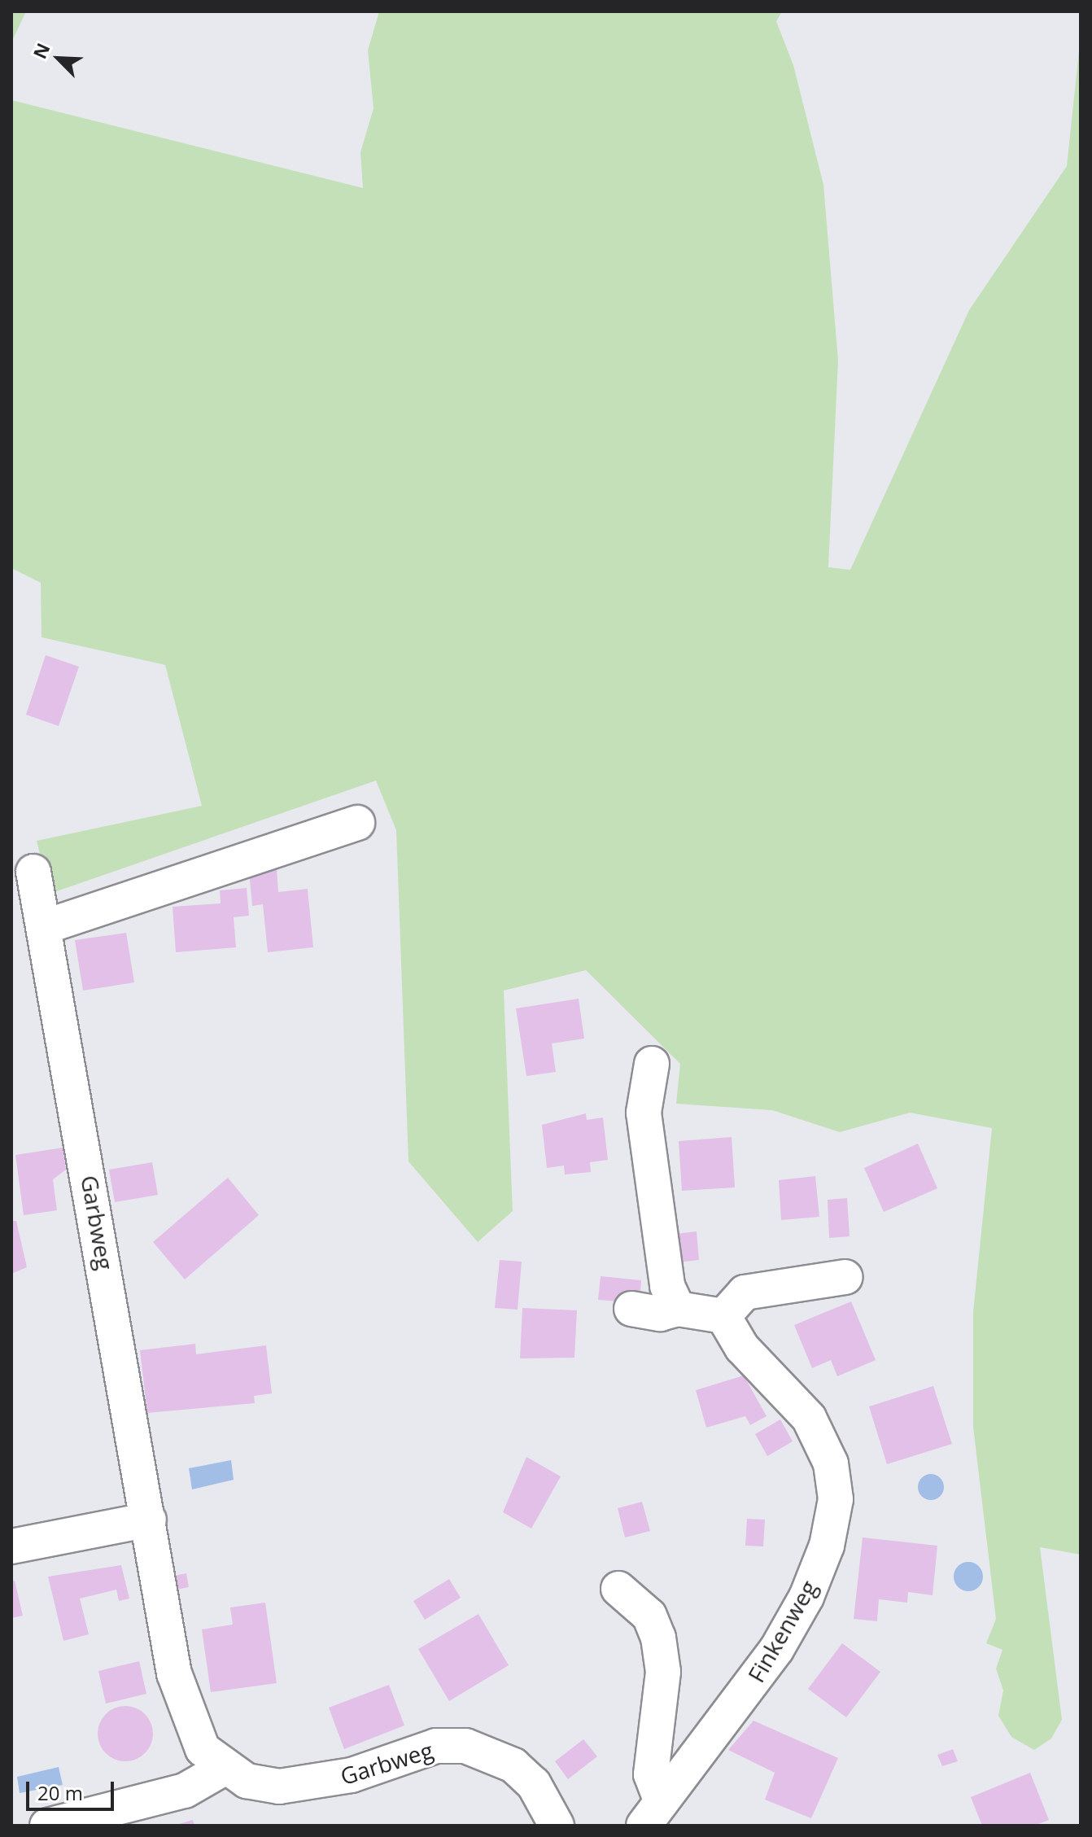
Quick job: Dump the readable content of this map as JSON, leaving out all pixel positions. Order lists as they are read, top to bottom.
{
  "streets": {
    "street": ["Garbweg", "Finkenweg"]
  },
  "scale_bar": "20 m",
  "north": "top left"
}
